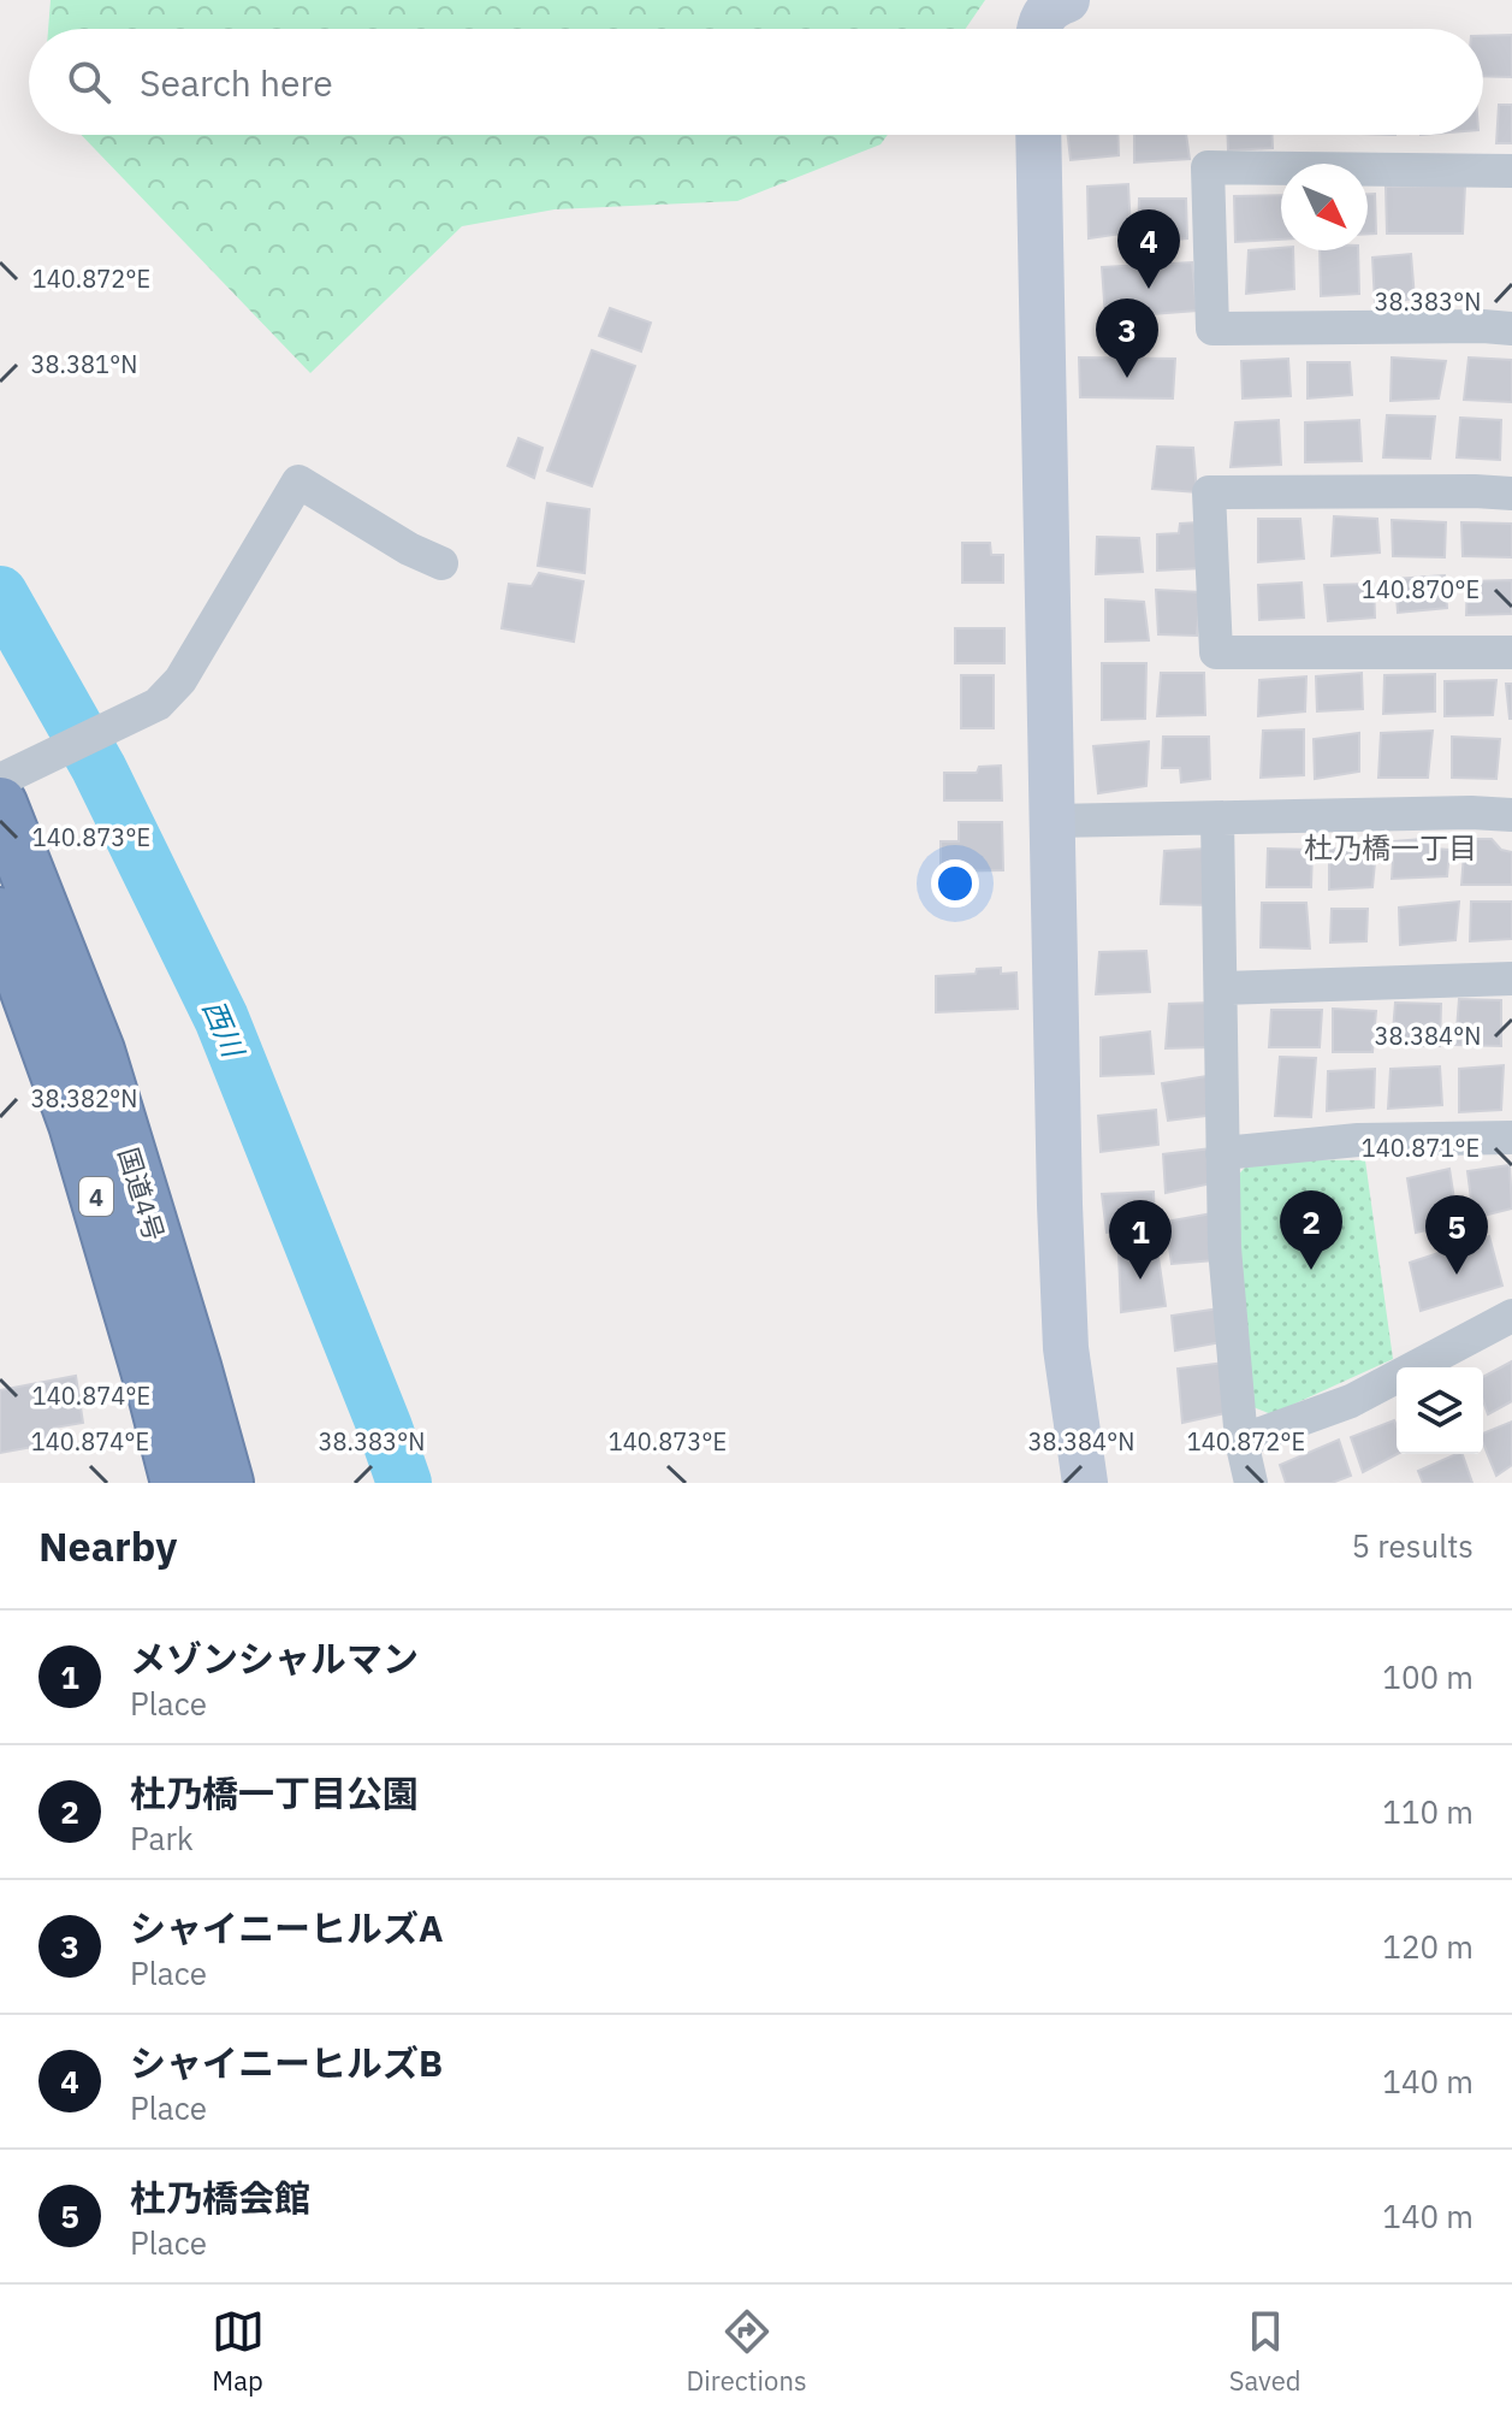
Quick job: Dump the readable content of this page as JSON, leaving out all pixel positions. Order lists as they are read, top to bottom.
{
  "streets": {
    "highway": ["国道4号", "4"]
  },
  "districts": ["杜乃橋一丁目"],
  "water": ["西川"],
  "north": "bottom right",
  "page": {
    "search": "Search here",
    "pins": [
      "4",
      "3",
      "2",
      "5",
      "1"
    ],
    "heading": ["Nearby", "5 results"],
    "list": [
      {
        "mark": "1",
        "name": "メゾンシャルマン",
        "note": "Place",
        "value": "100 m"
      },
      {
        "mark": "2",
        "name": "杜乃橋一丁目公園",
        "note": "Park",
        "value": "110 m"
      },
      {
        "mark": "3",
        "name": "シャイニーヒルズA",
        "note": "Place",
        "value": "120 m"
      },
      {
        "mark": "4",
        "name": "シャイニーヒルズB",
        "note": "Place",
        "value": "140 m"
      },
      {
        "mark": "5",
        "name": "杜乃橋会館",
        "note": "Place",
        "value": "140 m"
      }
    ],
    "nav": ["Map", "Directions", "Saved"]
  },
  "coordinates": [
    "140.872°E",
    "38.383°N",
    "38.381°N",
    "140.870°E",
    "140.873°E",
    "38.384°N",
    "38.382°N",
    "140.871°E",
    "140.874°E"
  ]
}
